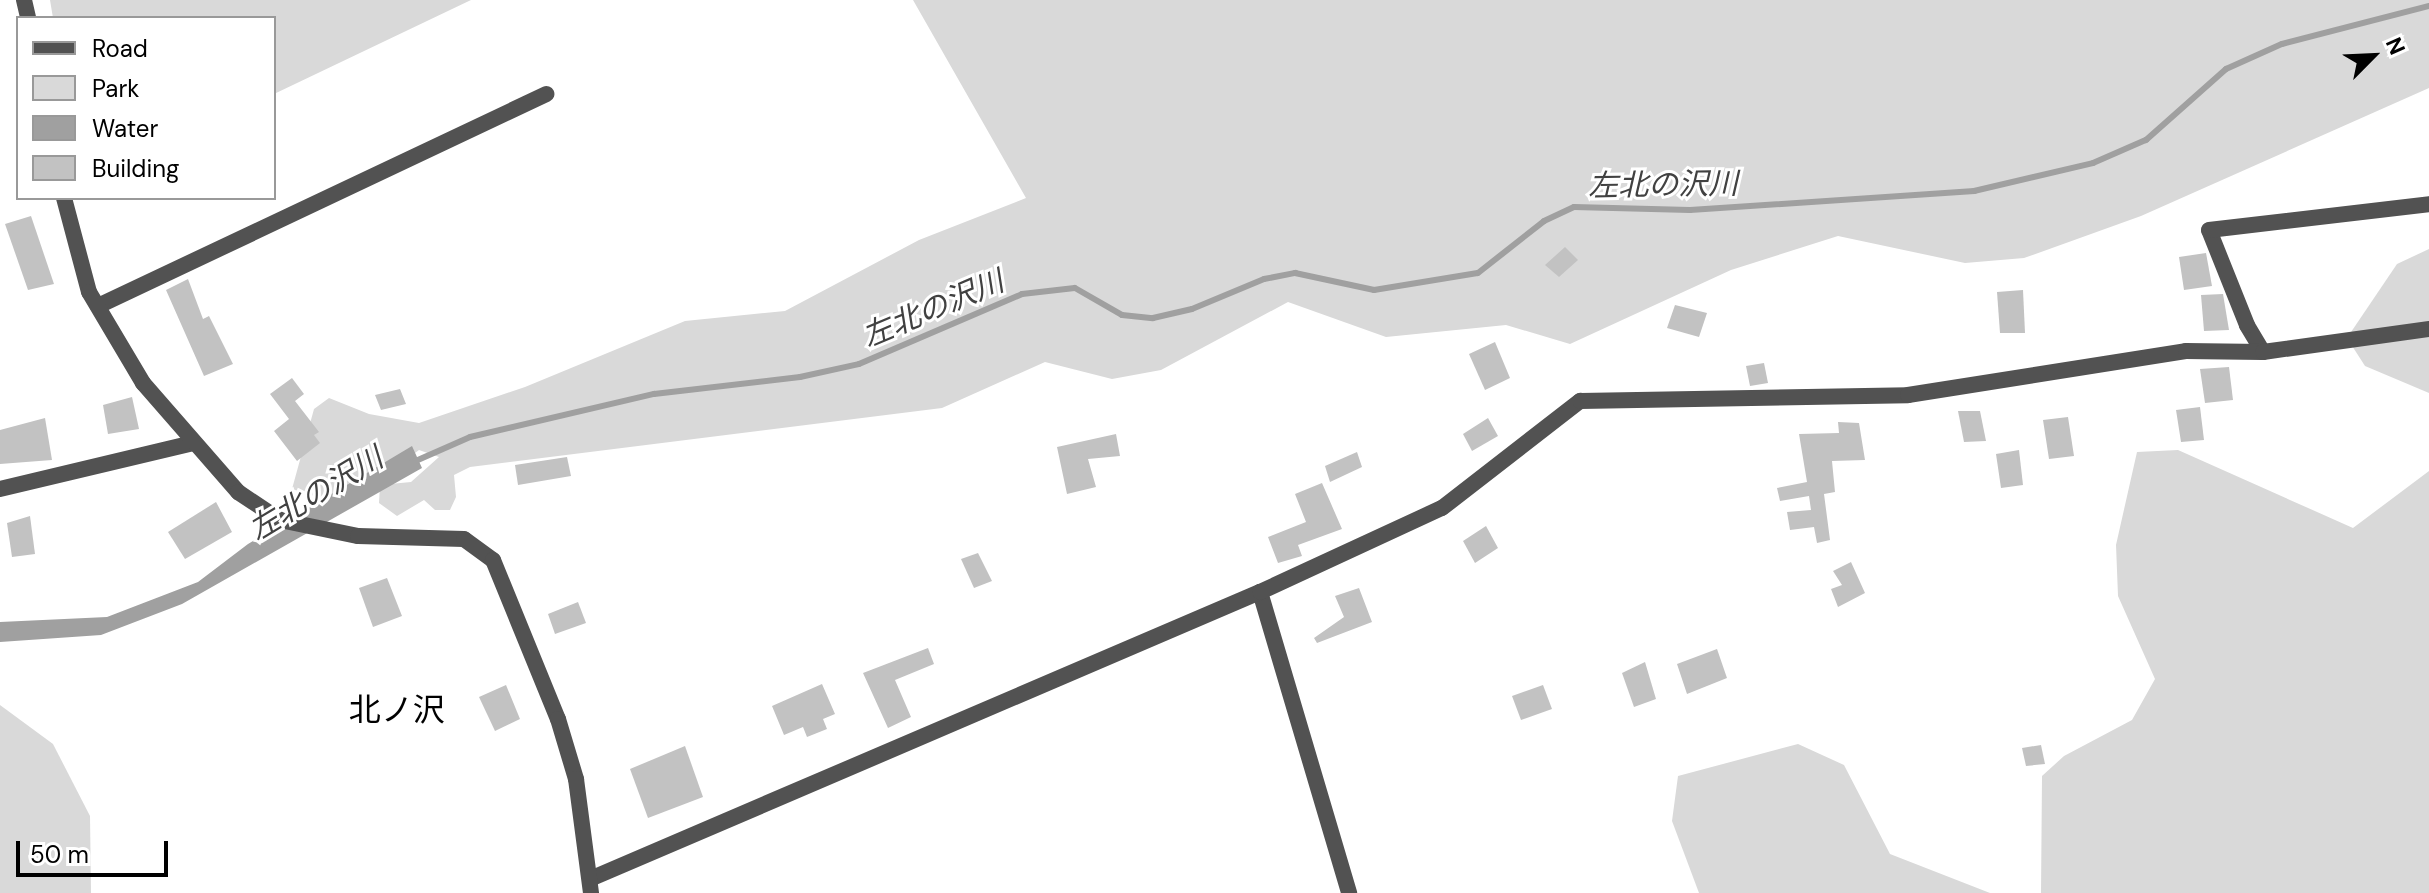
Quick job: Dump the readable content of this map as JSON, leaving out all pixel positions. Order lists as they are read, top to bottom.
{
  "districts": ["北ノ沢"],
  "water": ["左北の沢川"],
  "legend": [
    "Road",
    "Park",
    "Water",
    "Building"
  ],
  "scale_bar": "50 m",
  "north": "top right"
}
